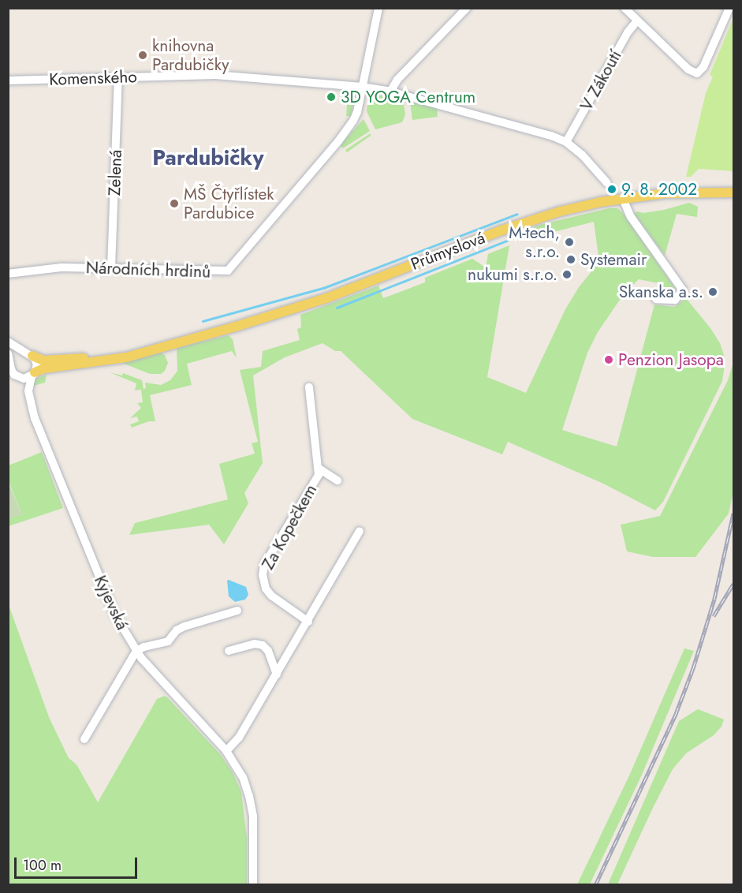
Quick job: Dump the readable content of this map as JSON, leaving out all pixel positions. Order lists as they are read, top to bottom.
{
  "streets": {
    "main road": ["Průmyslová"],
    "street": [
      "Komenského",
      "V Zákoutí",
      "Zelená",
      "Národních hrdinů",
      "Za Kopečkem",
      "Kyjevská"
    ]
  },
  "crossings": [
    ["Komenského", "V Zákoutí"],
    ["Komenského", "Zelená"],
    ["Komenského", "Národních hrdinů"],
    ["Zelená", "Národních hrdinů"],
    ["Průmyslová", "Kyjevská"]
  ],
  "districts": ["Pardubičky"],
  "places": [
    "knihovna Pardubičky",
    "3D YOGA Centrum",
    "9. 8. 2002",
    "MŠ Čtyřlístek Pardubice",
    "M-tech, s.r.o.",
    "Systemair",
    "nukumi s.r.o.",
    "Skanska a.s.",
    "Penzion Jasopa"
  ],
  "scale_bar": "100 m"
}
